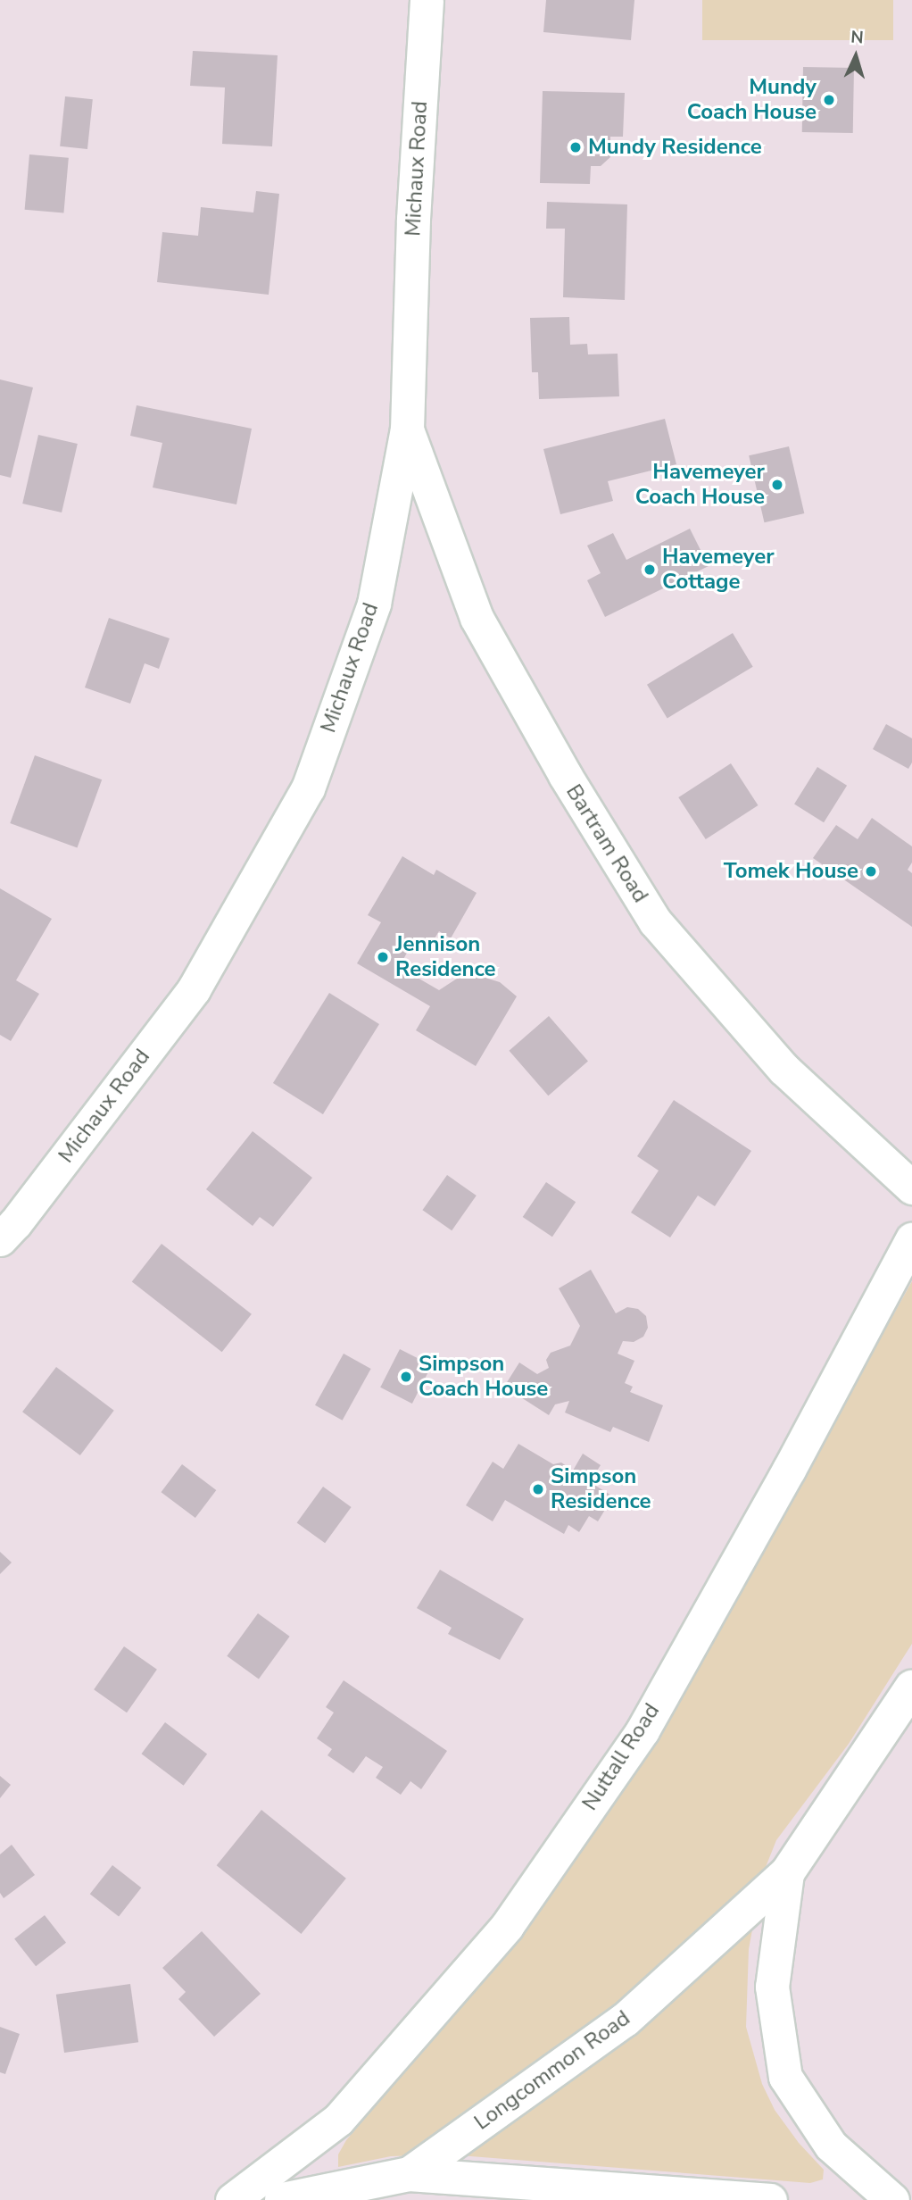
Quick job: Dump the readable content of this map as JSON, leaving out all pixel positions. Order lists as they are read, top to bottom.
{
  "streets": {
    "street": [
      "Michaux Road",
      "Bartram Road",
      "Nuttall Road",
      "Longcommon Road"
    ]
  },
  "crossings": [
    ["Michaux Road", "Bartram Road"]
  ],
  "places": [
    "Mundy Coach House",
    "Mundy Residence",
    "Havemeyer Coach House",
    "Havemeyer Cottage",
    "Tomek House",
    "Jennison Residence",
    "Simpson Coach House",
    "Simpson Residence"
  ],
  "north": "top"
}
